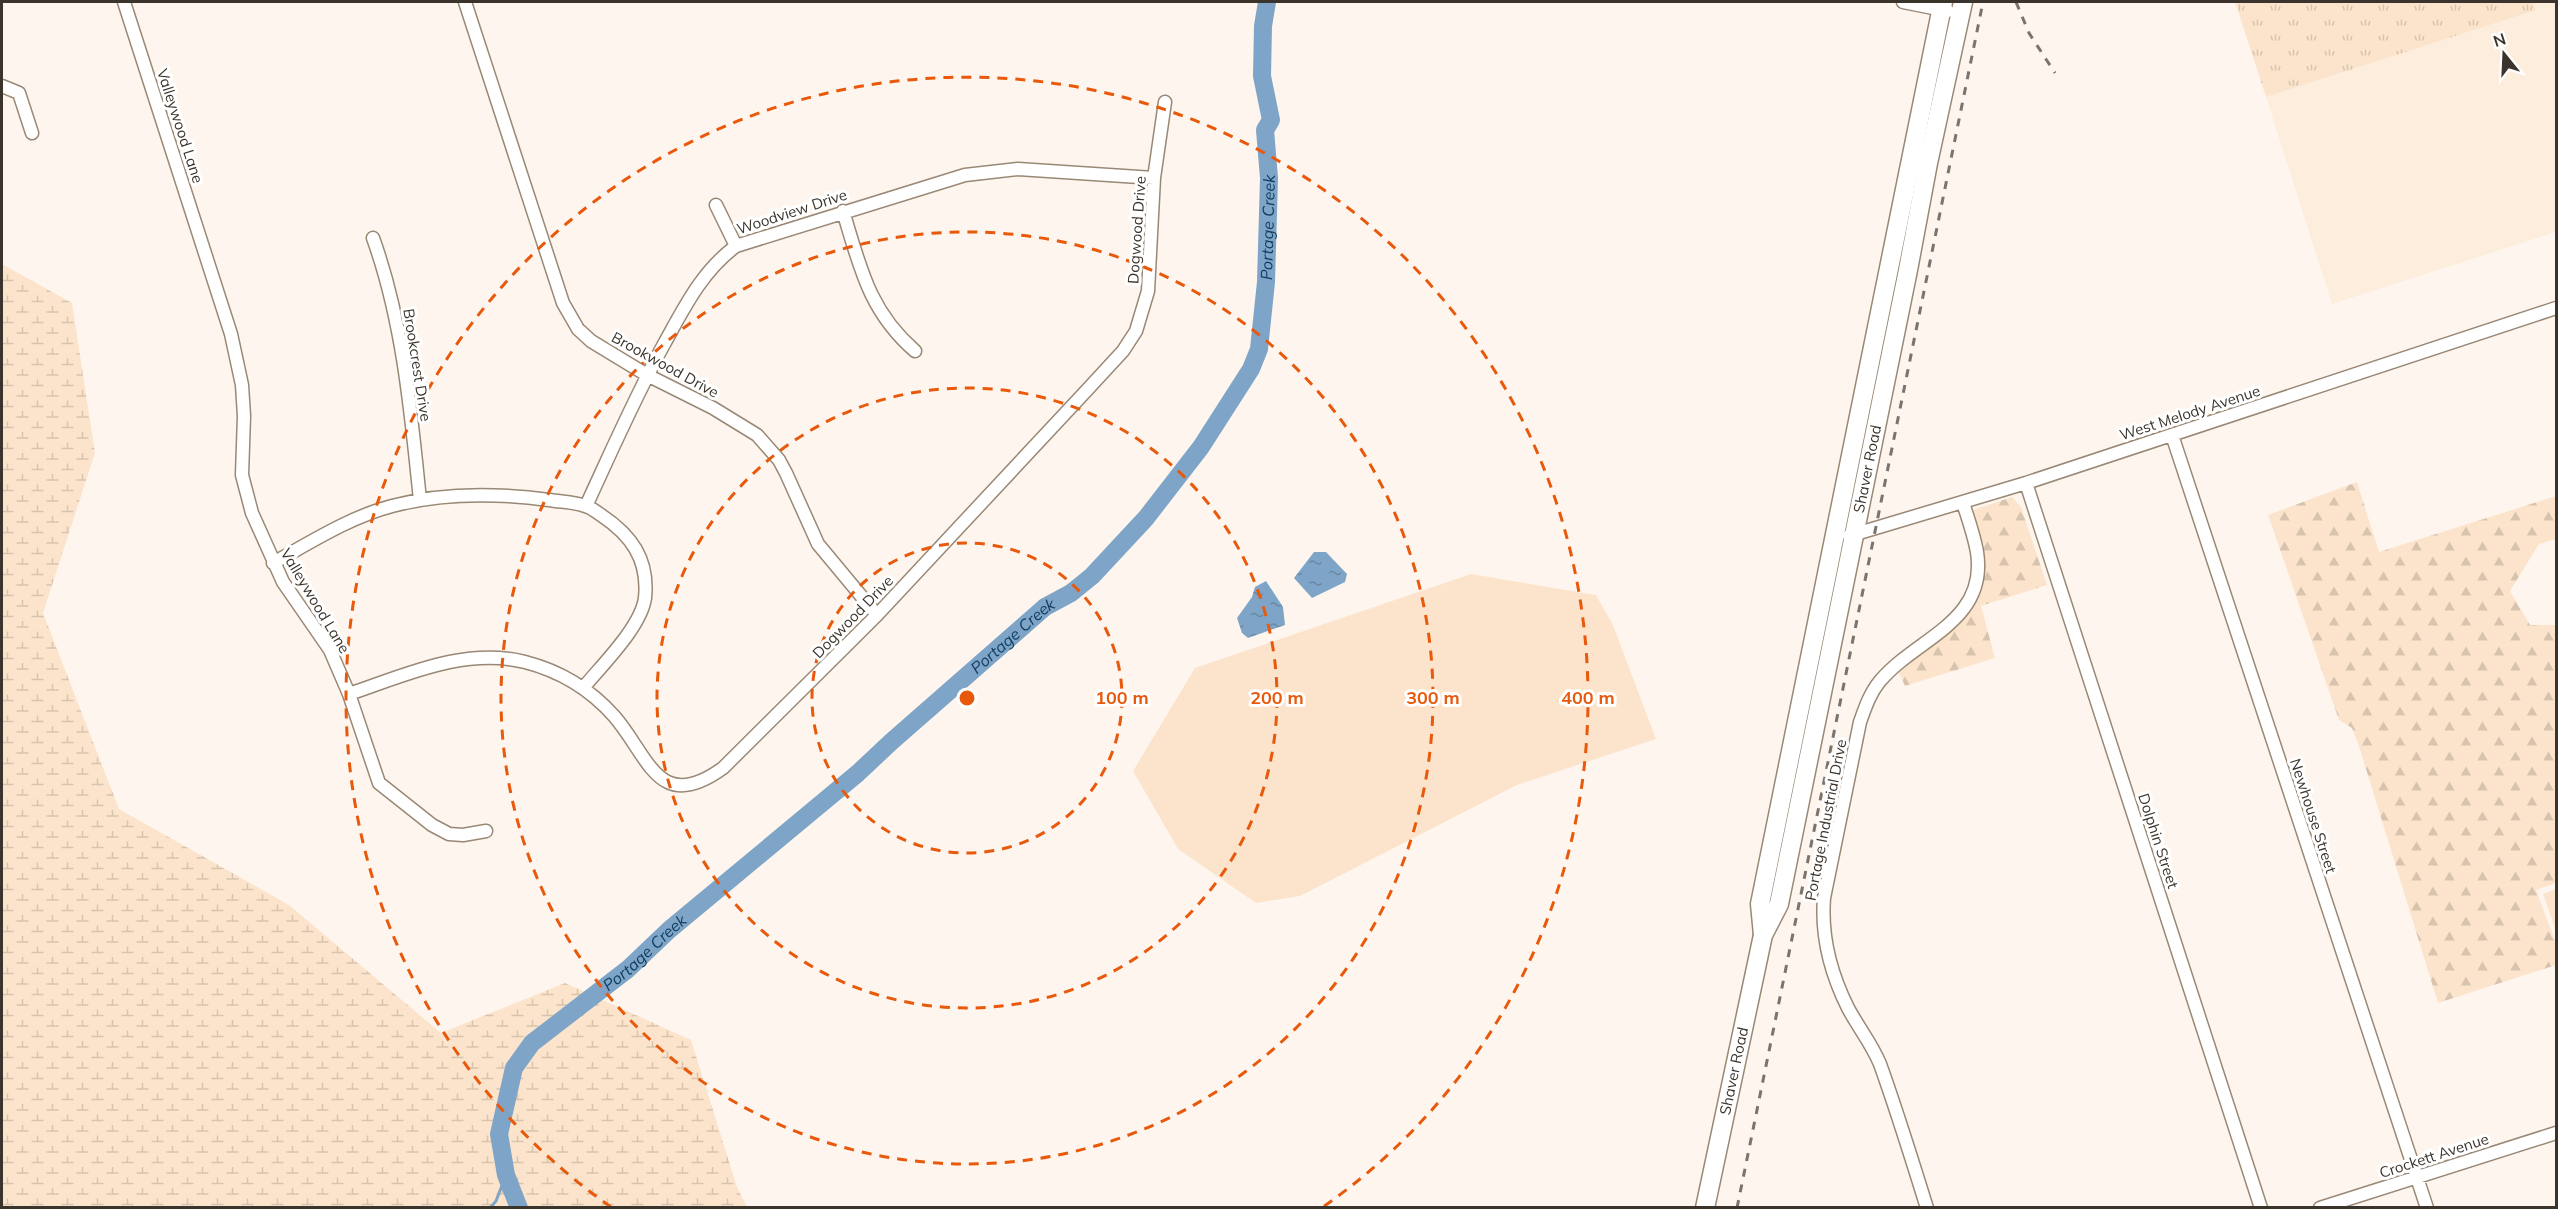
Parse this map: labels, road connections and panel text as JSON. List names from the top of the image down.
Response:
{
  "streets": {
    "main road": ["Shaver Road"],
    "street": [
      "Valleywood Lane",
      "Woodview Drive",
      "Dogwood Drive",
      "Brookcrest Drive",
      "Brookwood Drive",
      "West Melody Avenue",
      "Newhouse Street",
      "Portage Industrial Drive",
      "Dolphin Street",
      "Crockett Avenue"
    ]
  },
  "crossings": [
    ["Valleywood Lane", "Dogwood Drive"],
    ["Woodview Drive", "Dogwood Drive"],
    ["Woodview Drive", "Brookwood Drive"],
    ["Dogwood Drive", "Brookwood Drive"],
    ["West Melody Avenue", "Shaver Road"],
    ["West Melody Avenue", "Newhouse Street"],
    ["West Melody Avenue", "Portage Industrial Drive"],
    ["West Melody Avenue", "Dolphin Street"],
    ["Newhouse Street", "Crockett Avenue"]
  ],
  "water": ["Portage Creek"],
  "north": "top",
  "rings": [
    "100 m",
    "200 m",
    "300 m",
    "400 m"
  ]
}
